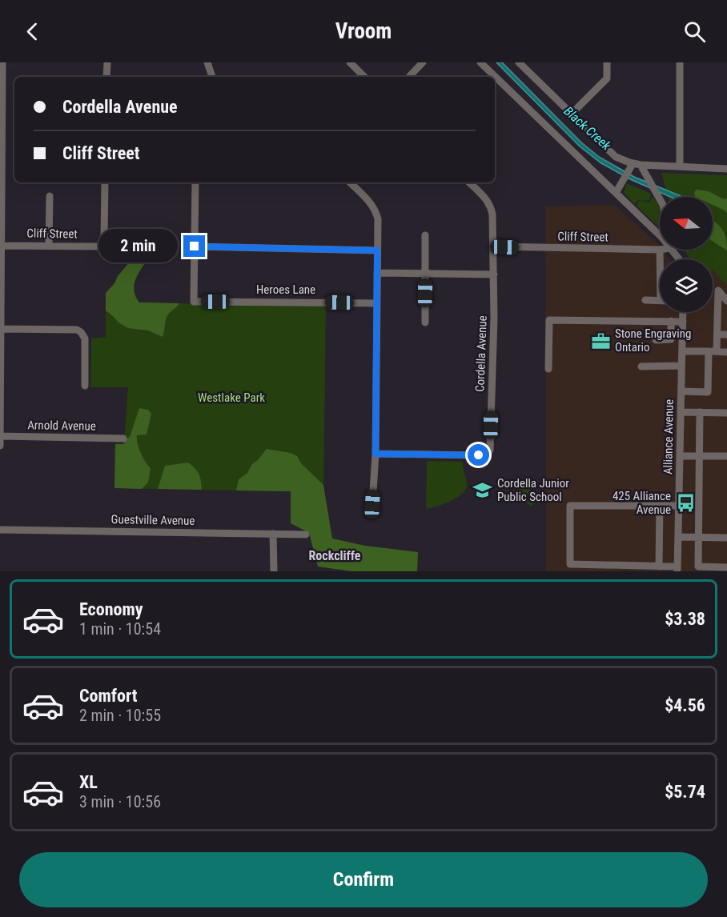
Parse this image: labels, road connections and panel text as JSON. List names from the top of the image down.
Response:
{
  "streets": {
    "street": [
      "Cliff Street",
      "Heroes Lane",
      "Cordella Avenue",
      "Arnold Avenue",
      "Alliance Avenue",
      "Guestville Avenue"
    ]
  },
  "crossings": [
    ["Cliff Street", "Cordella Avenue"]
  ],
  "districts": ["Rockcliffe"],
  "water": ["Black Creek"],
  "parks": ["Westlake Park"],
  "places": {
    "office": ["Stone Engraving Ontario"],
    "school or university": ["Cordella Junior Public School"],
    "bus stop": ["425 Alliance Avenue"]
  },
  "north": "left",
  "page": {
    "header": "Vroom",
    "banner": ["Cordella Avenue", "Cliff Street"],
    "bubble": "2 min",
    "list": [
      {
        "name": "Economy",
        "note": "1 min · 10:54",
        "value": "$3.38"
      },
      {
        "name": "Comfort",
        "note": "2 min · 10:55",
        "value": "$4.56"
      },
      {
        "name": "XL",
        "note": "3 min · 10:56",
        "value": "$5.74"
      }
    ],
    "buttons": "Confirm"
  }
}
